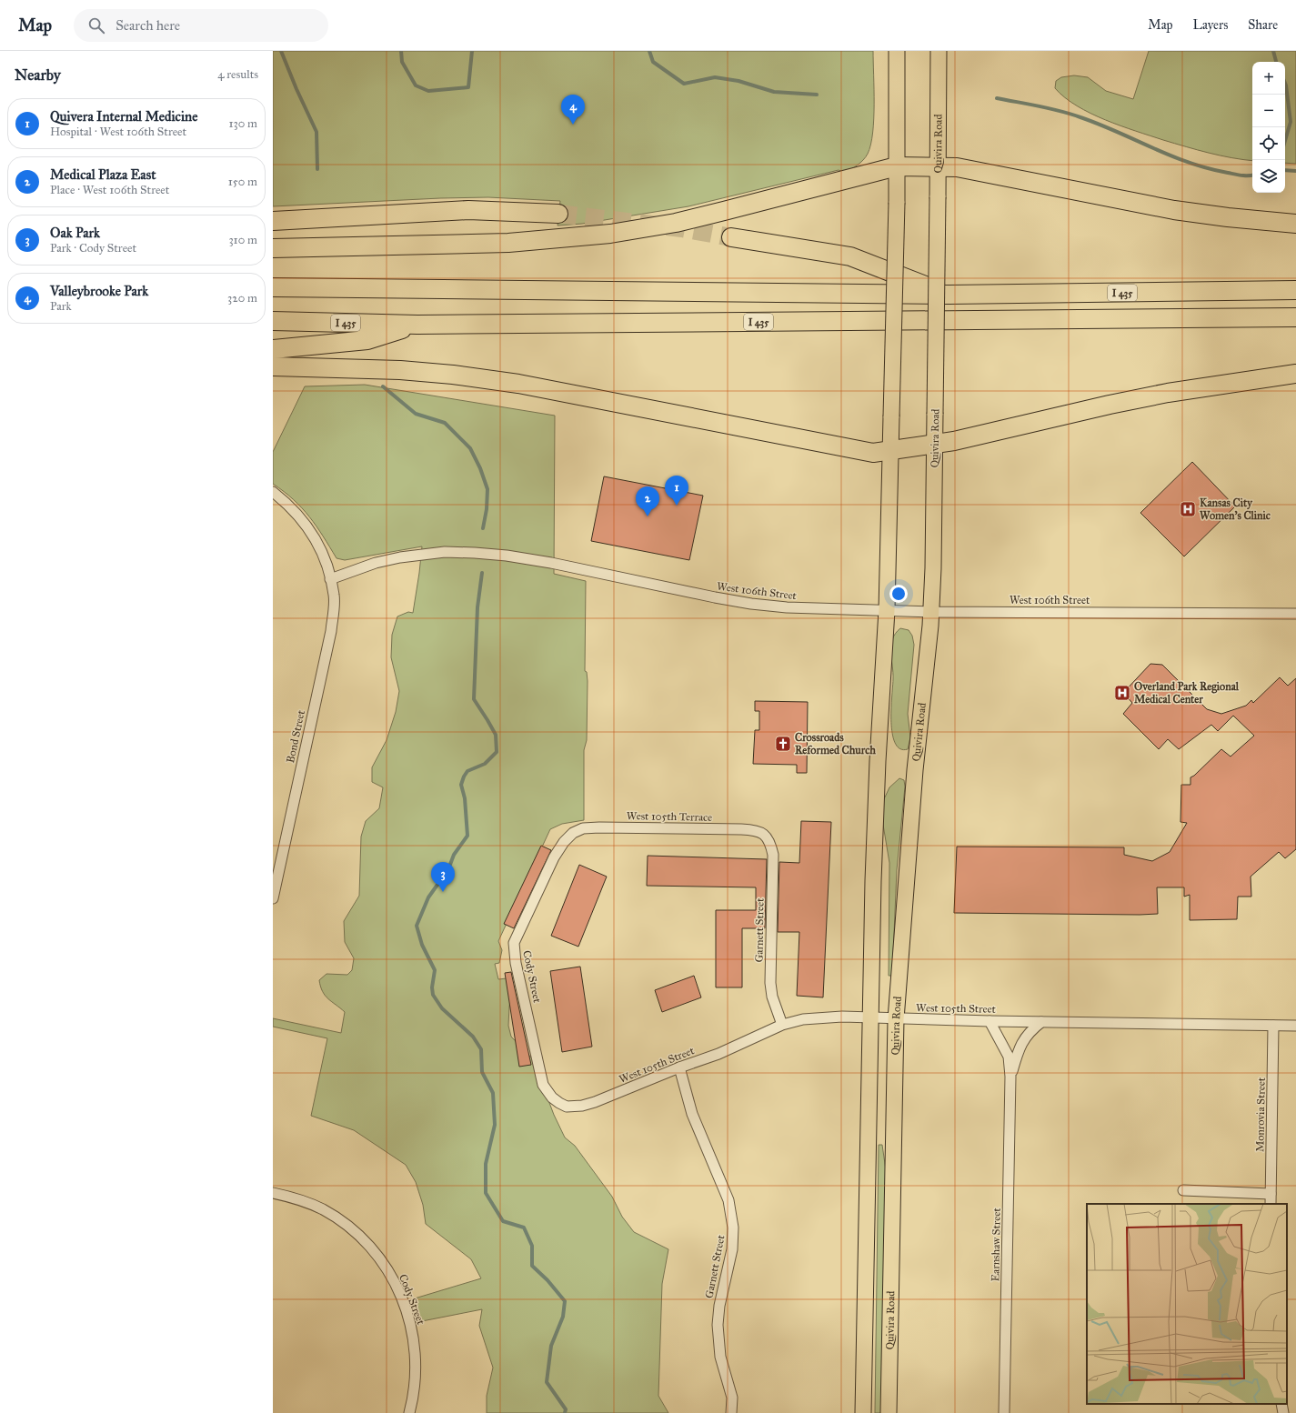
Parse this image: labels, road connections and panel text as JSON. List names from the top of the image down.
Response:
{
  "streets": {
    "highway": ["I 435"],
    "main road": ["Quivira Road"],
    "street": [
      "West 106th Street",
      "Bond Street",
      "West 105th Terrace",
      "Garnett Street",
      "Cody Street",
      "West 105th Street",
      "Monrovia Street",
      "Earnshaw Street"
    ]
  },
  "crossings": [
    ["Quivira Road", "West 106th Street"],
    ["Quivira Road", "West 105th Street"],
    ["West 106th Street", "Bond Street"],
    ["West 105th Terrace", "Garnett Street"],
    ["West 105th Terrace", "Cody Street"],
    ["Garnett Street", "West 105th Street"],
    ["Cody Street", "West 105th Street"],
    ["West 105th Street", "Monrovia Street"],
    ["West 105th Street", "Earnshaw Street"]
  ],
  "places": {
    "hospital": ["Kansas City Women's Clinic", "Overland Park Regional Medical Center"],
    "church": ["Crossroads Reformed Church"]
  },
  "page": {
    "header": "Map",
    "search": "Search here",
    "nav": ["Map", "Layers", "Share"],
    "heading": ["Nearby", "4 results"],
    "map_buttons": ["+", "−"],
    "pins": [
      "4",
      "1",
      "2",
      "3"
    ],
    "list": [
      {
        "mark": "1",
        "name": "Quivera Internal Medicine",
        "note": "Hospital · West 106th Street",
        "value": "130 m"
      },
      {
        "mark": "2",
        "name": "Medical Plaza East",
        "note": "Place · West 106th Street",
        "value": "150 m"
      },
      {
        "mark": "3",
        "name": "Oak Park",
        "note": "Park · Cody Street",
        "value": "310 m"
      },
      {
        "mark": "4",
        "name": "Valleybrooke Park",
        "note": "Park",
        "value": "320 m"
      }
    ]
  }
}
